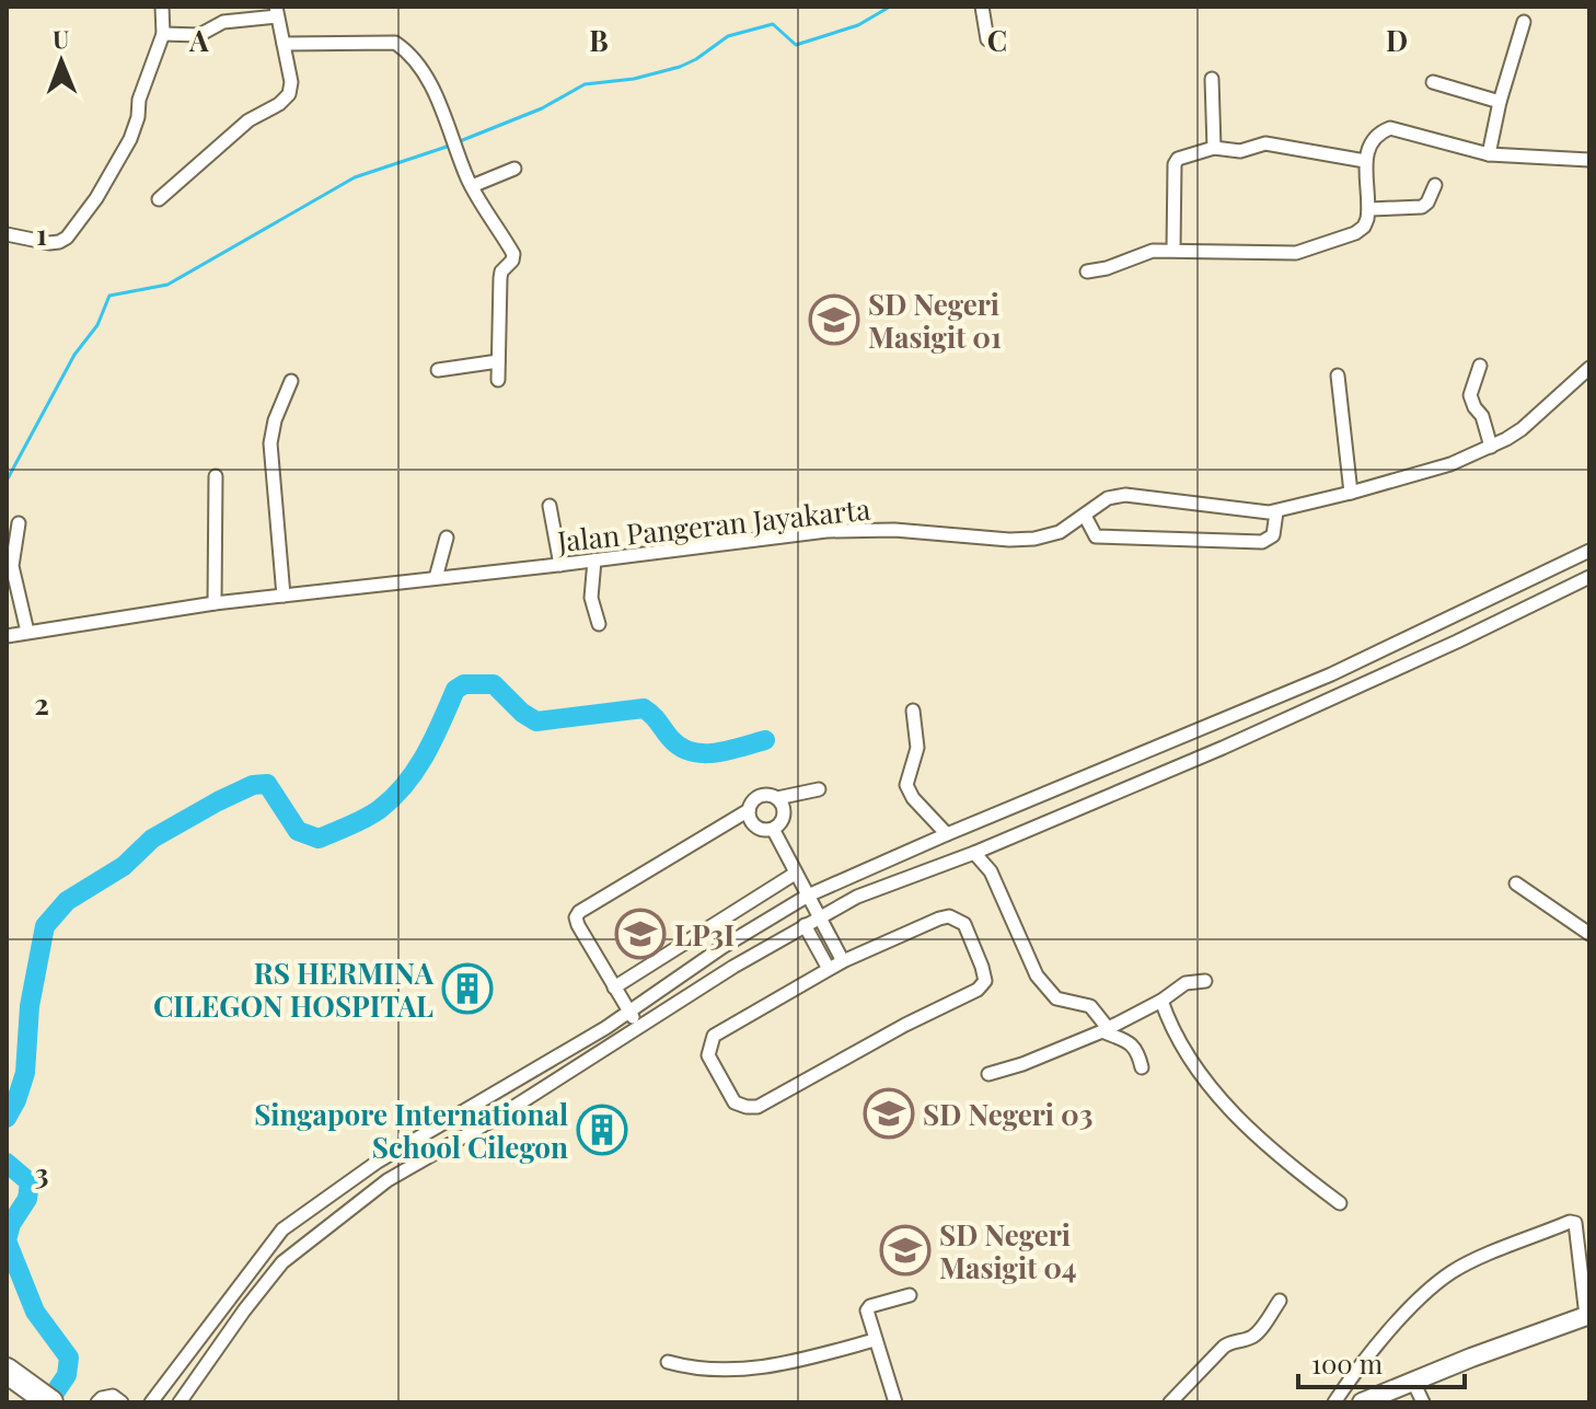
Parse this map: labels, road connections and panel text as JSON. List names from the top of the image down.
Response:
{
  "streets": {
    "street": ["Jalan Pangeran Jayakarta"]
  },
  "places": {
    "school or university": [
      "SD Negeri Masigit 01",
      "LP3I",
      "SD Negeri 03",
      "SD Negeri Masigit 04"
    ],
    "building": ["RS HERMINA CILEGON HOSPITAL", "Singapore International School Cilegon"]
  },
  "scale_bar": "100 m",
  "north": "top",
  "grid": {
    "columns": [
      "A",
      "B",
      "C",
      "D"
    ],
    "rows": ["1", "2", "3"]
  }
}
